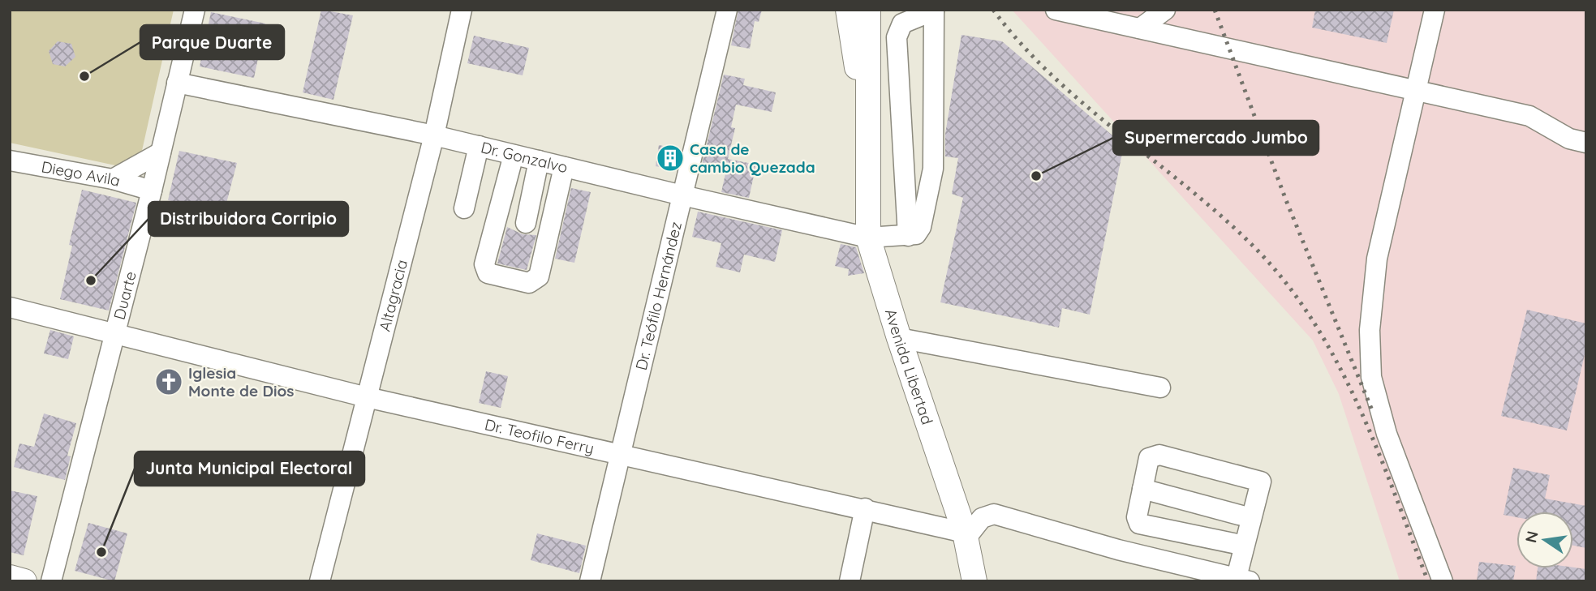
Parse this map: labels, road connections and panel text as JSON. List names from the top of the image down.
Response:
{
  "streets": {
    "main road": ["Avenida Libertad"],
    "street": [
      "Dr. Gonzalvo",
      "Diego Avila",
      "Dr. Teófilo Hernández",
      "Duarte",
      "Altagracia",
      "Dr. Teofilo Ferry"
    ]
  },
  "crossings": [
    ["Dr. Gonzalvo", "Dr. Teófilo Hernández"],
    ["Dr. Gonzalvo", "Duarte"],
    ["Dr. Gonzalvo", "Altagracia"],
    ["Dr. Gonzalvo", "Avenida Libertad"],
    ["Diego Avila", "Duarte"],
    ["Dr. Teófilo Hernández", "Dr. Teofilo Ferry"],
    ["Duarte", "Dr. Teofilo Ferry"],
    ["Altagracia", "Dr. Teofilo Ferry"],
    ["Avenida Libertad", "Dr. Teofilo Ferry"]
  ],
  "places": {
    "other": [
      "Parque Duarte",
      "Supermercado Jumbo",
      "Distribuidora Corripio",
      "Junta Municipal Electoral"
    ],
    "building": ["Casa de cambio Quezada"],
    "church": ["Iglesia Monte de Dios"]
  },
  "north": "left"
}
